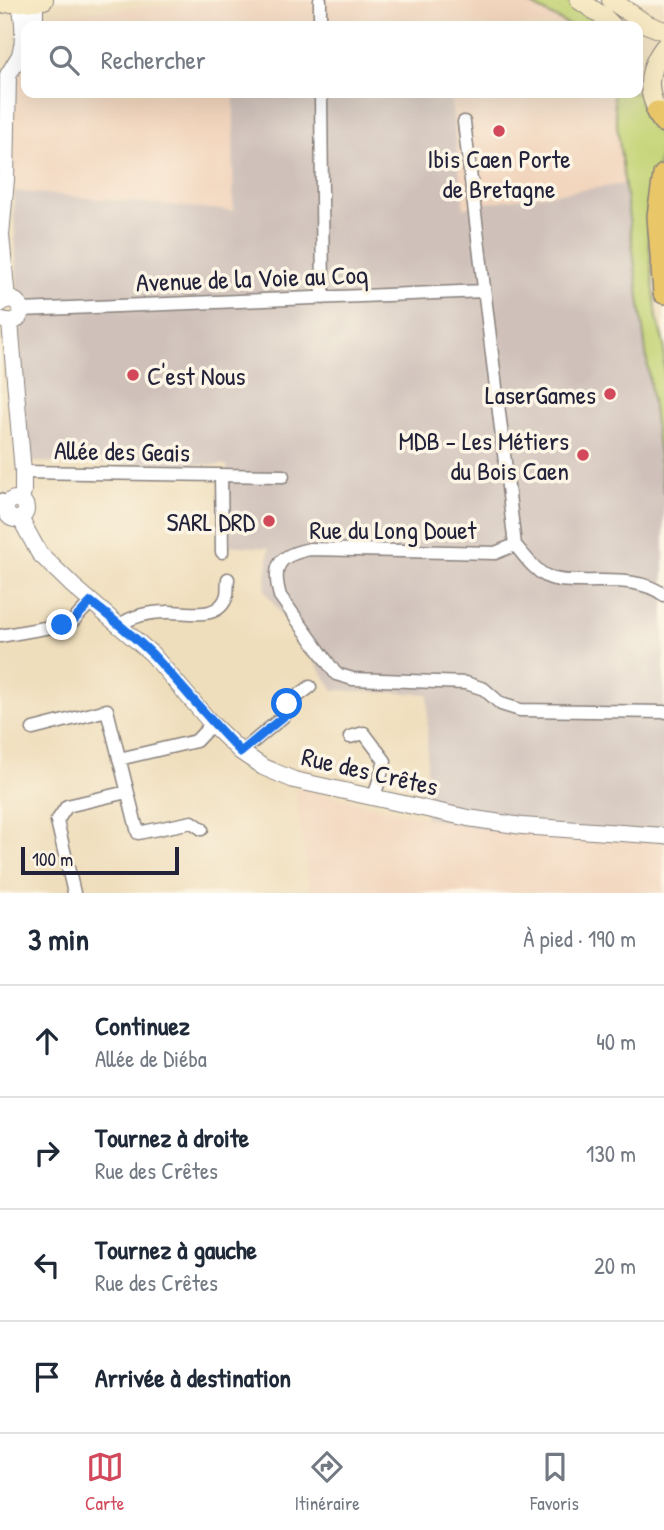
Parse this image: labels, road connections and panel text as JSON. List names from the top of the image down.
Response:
{
  "streets": {
    "street": [
      "Avenue de la Voie au Coq",
      "Allée des Geais",
      "Rue du Long Douet",
      "Rue des Crêtes"
    ]
  },
  "places": [
    "Ibis Caen Porte de Bretagne",
    "C'est Nous",
    "LaserGames",
    "MDB - Les Métiers du Bois Caen",
    "SARL DRD"
  ],
  "scale_bar": "100 m",
  "page": {
    "search": "Rechercher",
    "scale": "100 m",
    "heading": ["3 min", "À pied · 190 m"],
    "list": [
      ["Continuez", "Allée de Diéba", "40 m"],
      ["Tournez à droite", "Rue des Crêtes", "130 m"],
      ["Tournez à gauche", "Rue des Crêtes", "20 m"],
      "Arrivée à destination"
    ],
    "nav": ["Carte", "Itinéraire", "Favoris"]
  }
}
